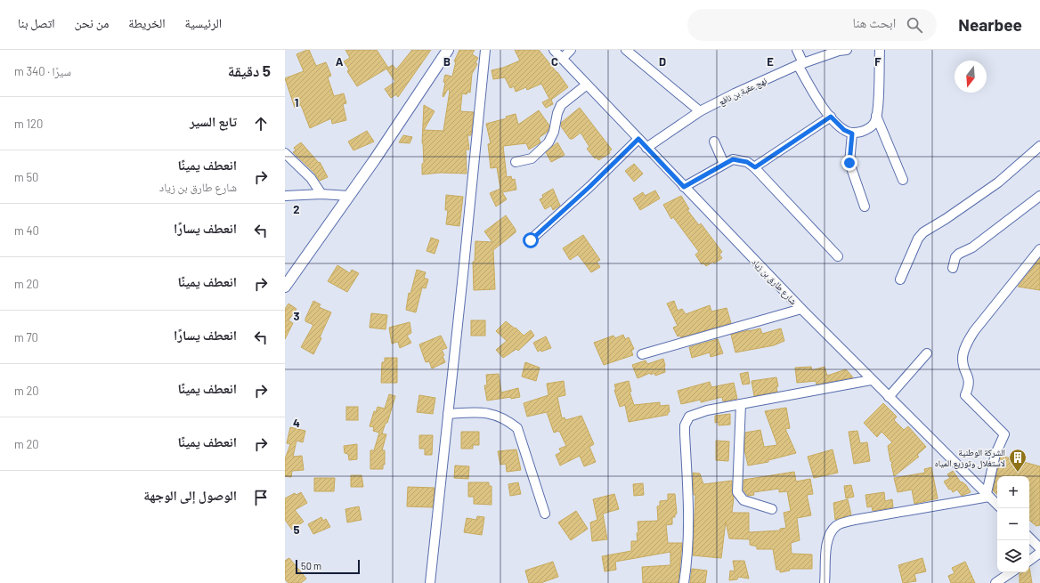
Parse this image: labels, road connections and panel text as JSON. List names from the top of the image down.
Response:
{
  "streets": {
    "street": ["نهج عقبة بن نافع", "شارع طارق بن زياد"]
  },
  "crossings": [
    ["نهج عقبة بن نافع", "شارع طارق بن زياد"]
  ],
  "places": {
    "building": ["الشركة الوطنية لاستغلال وتوزيع المياه"]
  },
  "scale_bar": "50 m",
  "north": "bottom",
  "page": {
    "header": "Nearbee",
    "search": "ابحث هنا",
    "nav": [
      "الرئيسية",
      "الخريطة",
      "من نحن",
      "اتصل بنا"
    ],
    "heading": ["5 دقيقة", "سيرًا · 340 m"],
    "list": [
      ["تابع السير", "120 m"],
      ["انعطف يمينًا", "شارع طارق بن زياد", "50 m"],
      ["انعطف يسارًا", "40 m"],
      ["انعطف يمينًا", "20 m"],
      ["انعطف يسارًا", "70 m"],
      ["انعطف يمينًا", "20 m"],
      ["انعطف يمينًا", "20 m"],
      "الوصول إلى الوجهة"
    ],
    "map_buttons": ["+", "−"],
    "scale": "50 m"
  },
  "grid": {
    "columns": [
      "A",
      "B",
      "C",
      "D",
      "E",
      "F"
    ],
    "rows": [
      "1",
      "2",
      "3",
      "4",
      "5"
    ]
  }
}
